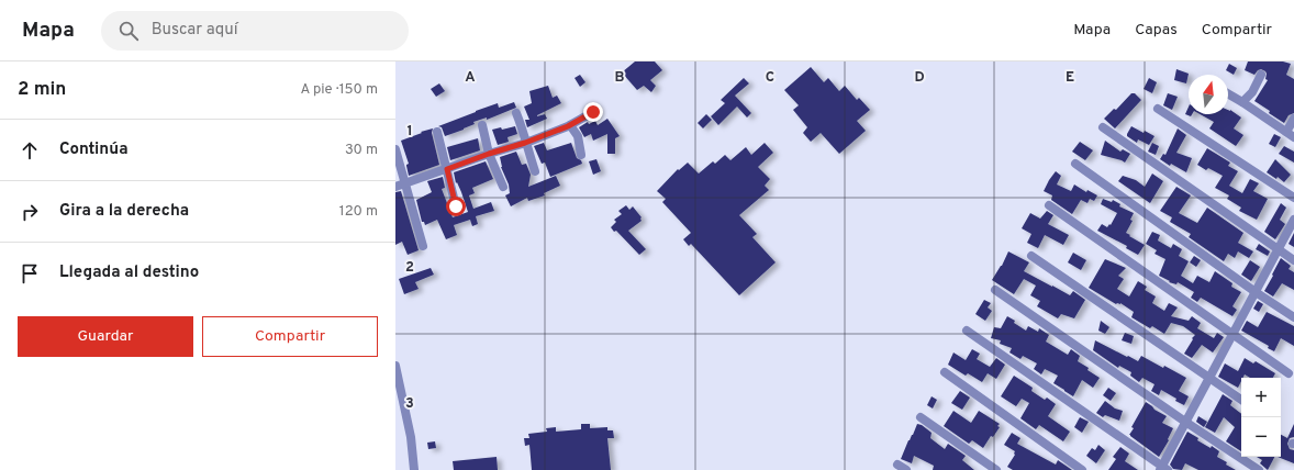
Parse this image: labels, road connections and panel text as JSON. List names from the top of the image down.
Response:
{
  "north": "top",
  "page": {
    "header": "Mapa",
    "search": "Buscar aquí",
    "nav": ["Mapa", "Capas", "Compartir"],
    "heading": ["2 min", "A pie · 150 m"],
    "list": [
      ["Continúa", "30 m"],
      ["Gira a la derecha", "120 m"],
      "Llegada al destino"
    ],
    "buttons": ["Guardar", "Compartir"],
    "map_buttons": ["+", "−"]
  },
  "grid": {
    "columns": [
      "A",
      "B",
      "C",
      "D",
      "E"
    ],
    "rows": ["1", "2", "3"]
  }
}
